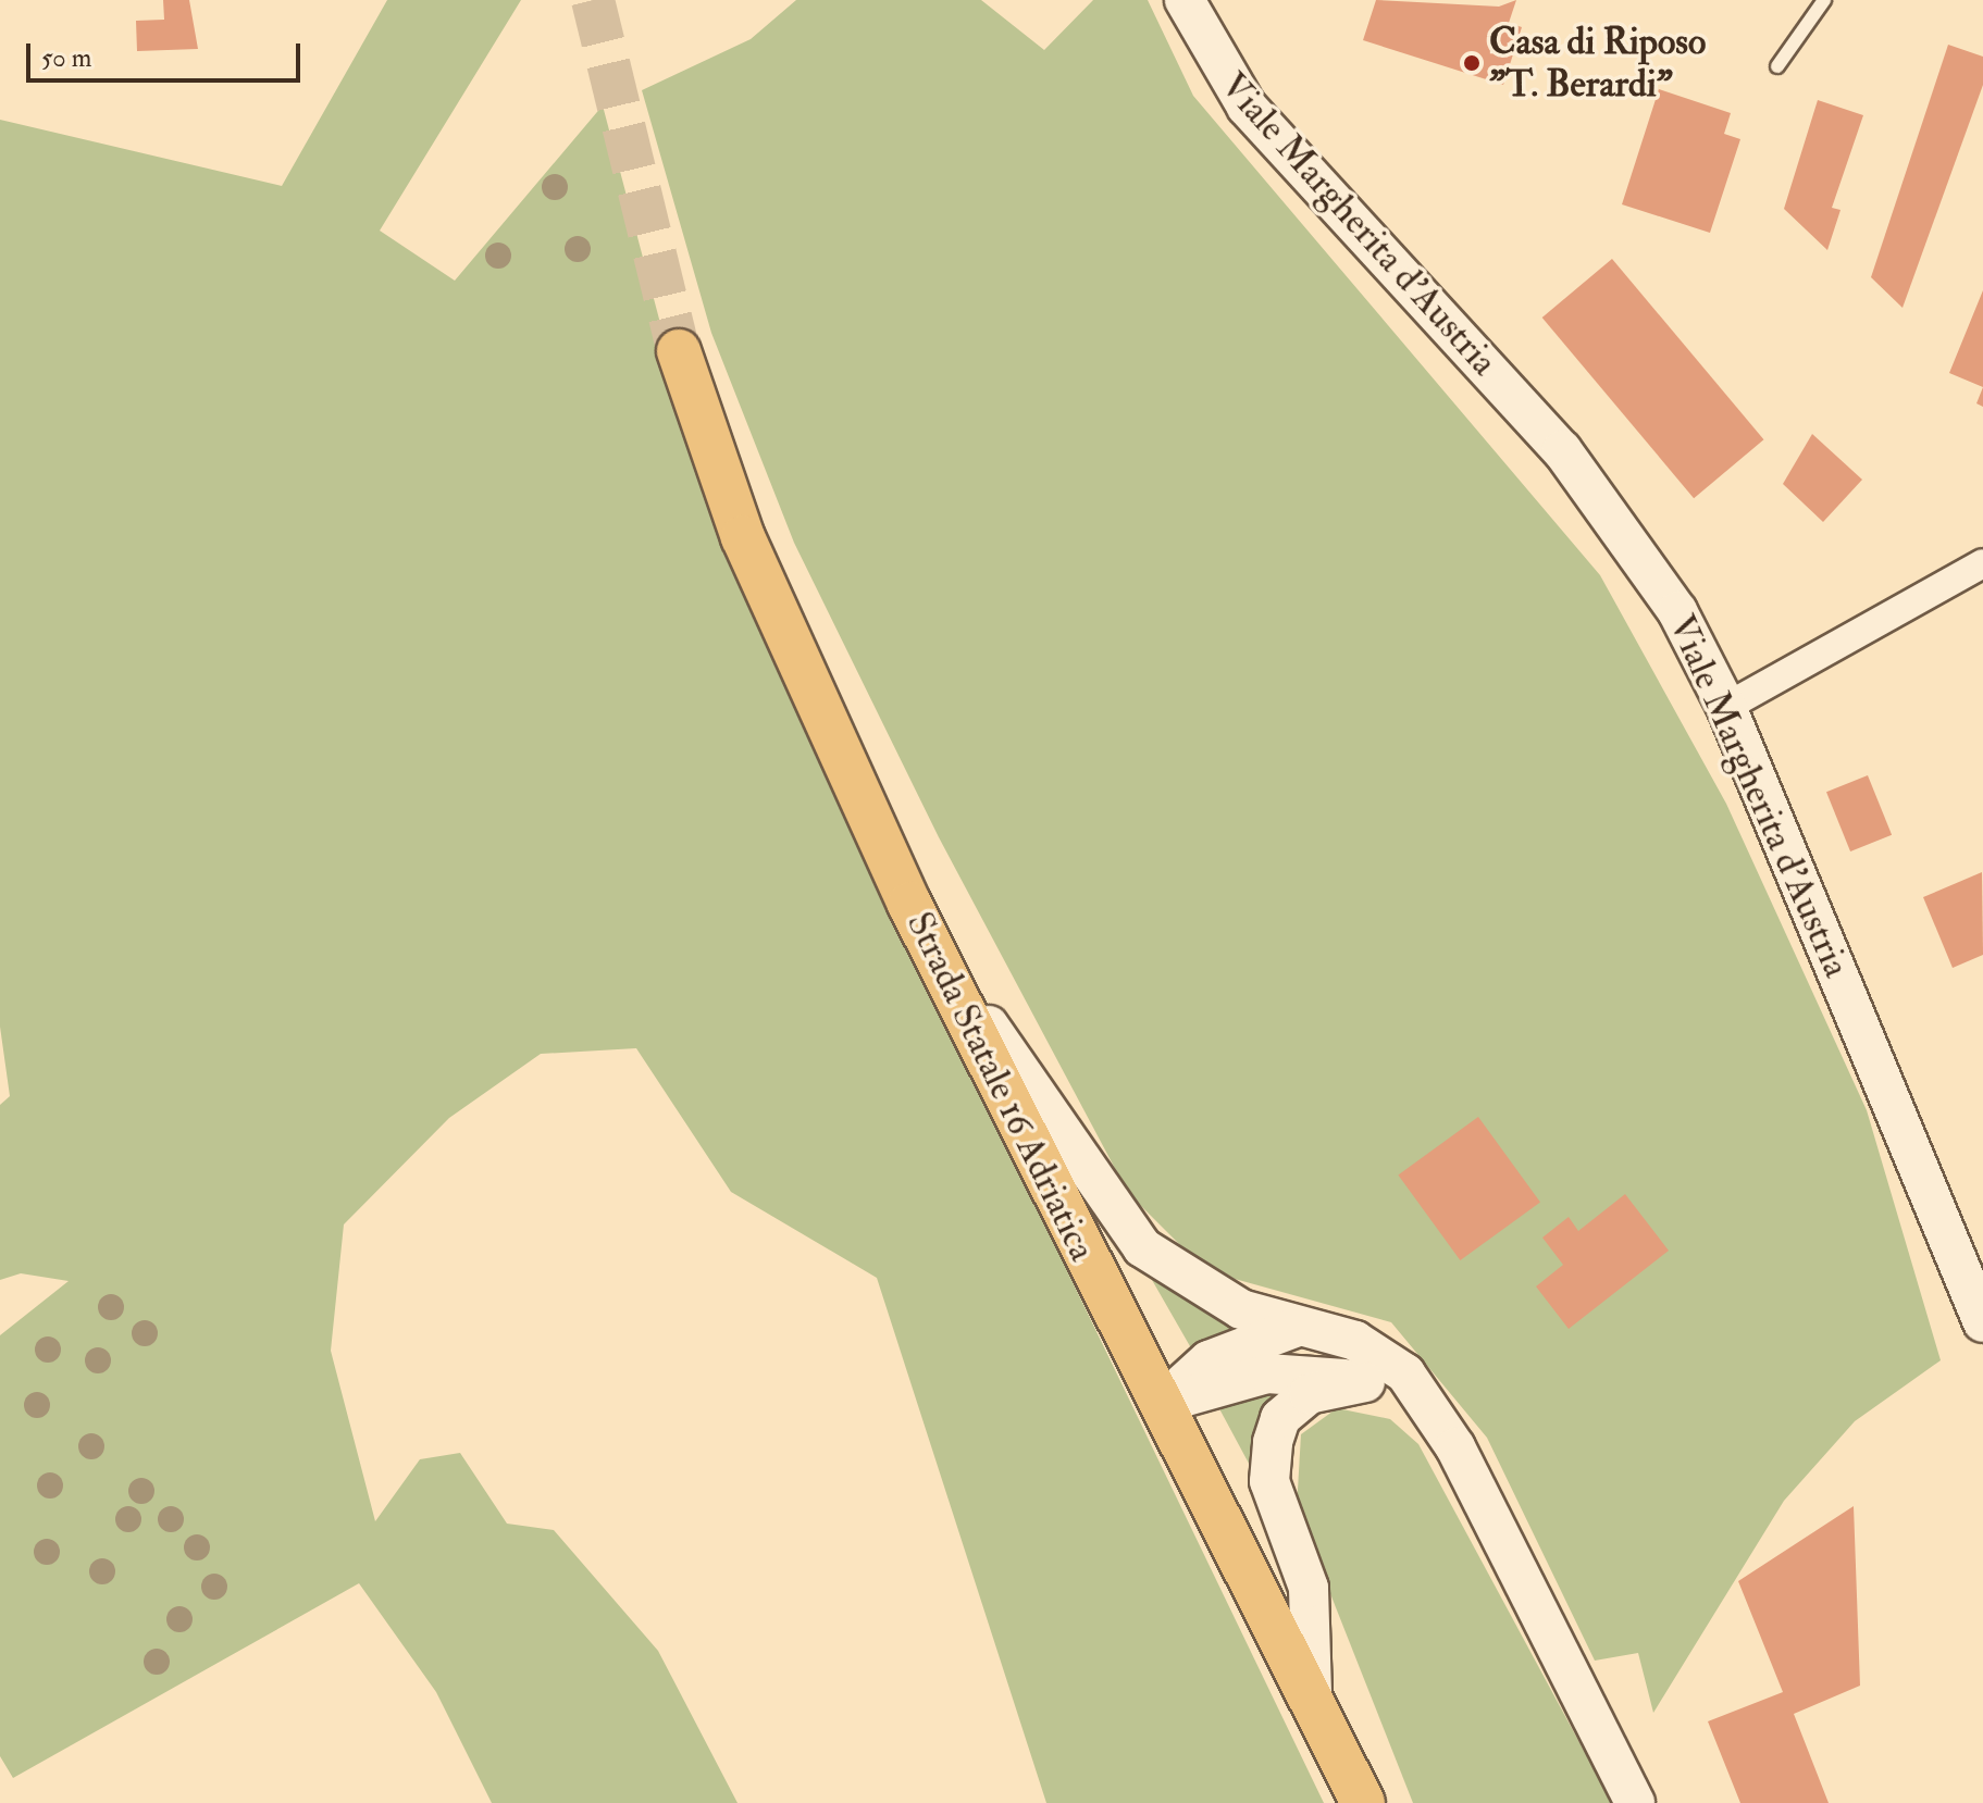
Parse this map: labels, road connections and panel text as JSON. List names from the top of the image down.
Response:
{
  "streets": {
    "main road": ["Viale Margherita d'Austria", "Strada Statale 16 Adriatica"]
  },
  "places": ["Casa di Riposo \"T. Berardi\""],
  "scale_bar": "50 m"
}
